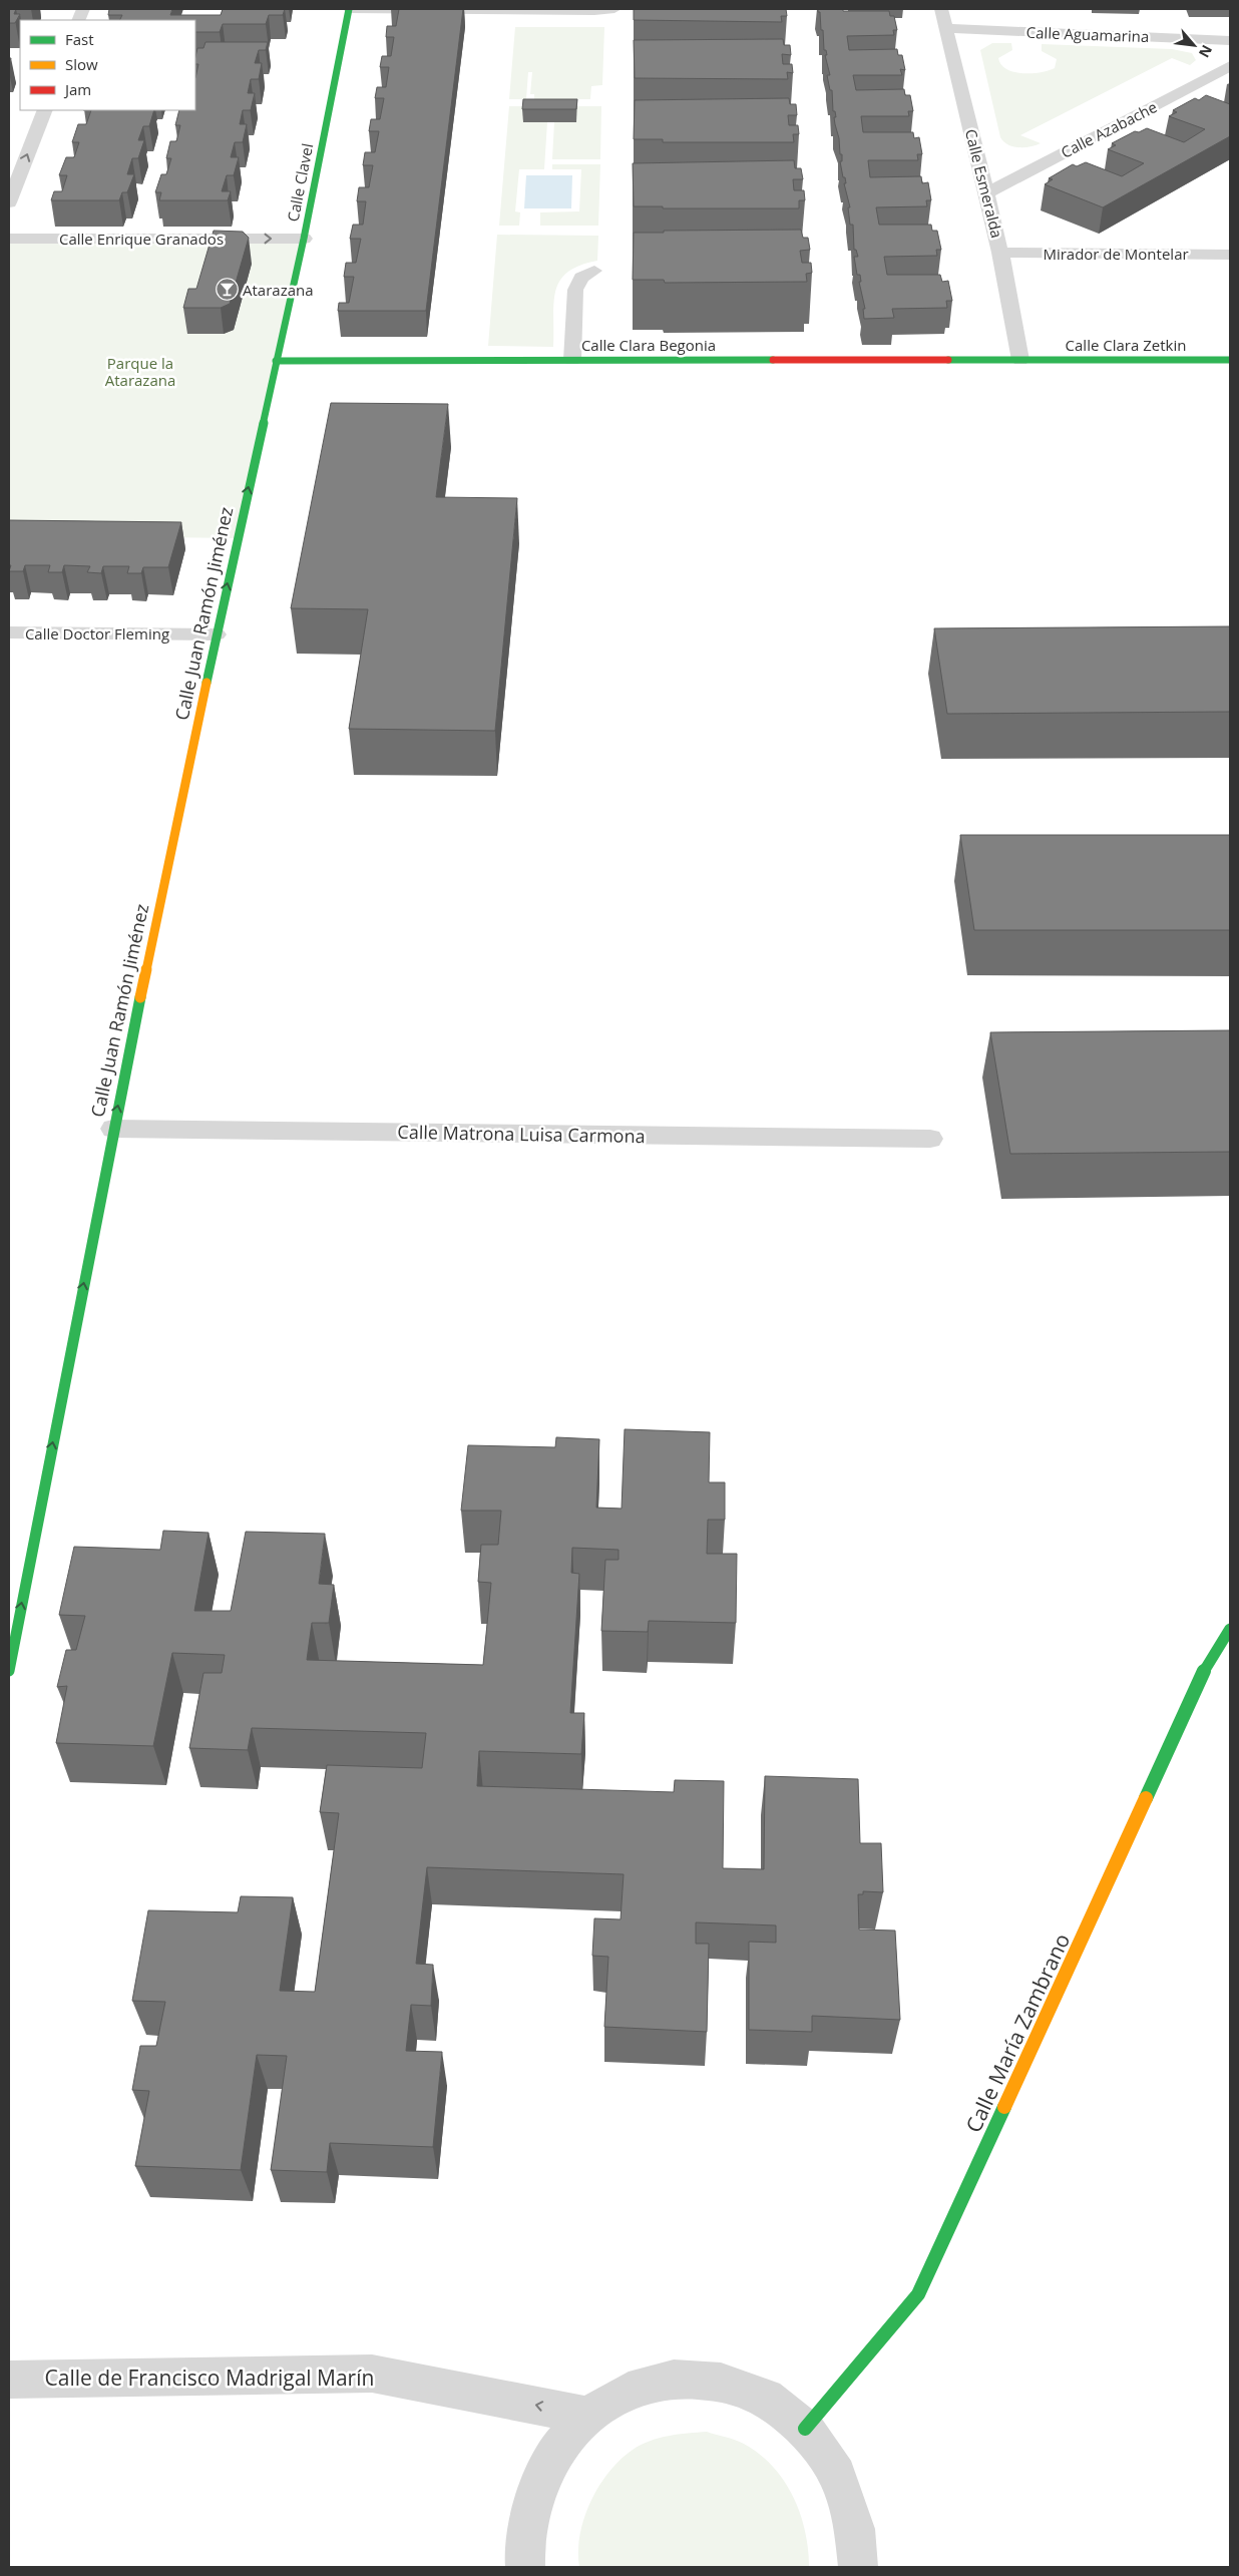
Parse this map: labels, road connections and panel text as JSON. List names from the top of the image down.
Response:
{
  "streets": {
    "street": [
      "Calle Aguamarina",
      "Calle Azabache",
      "Calle Clavel",
      "Calle Esmeralda",
      "Calle Enrique Granados",
      "Mirador de Montelar",
      "Calle Clara Begonia",
      "Calle Clara Zetkin",
      "Calle Juan Ramón Jiménez",
      "Calle Doctor Fleming",
      "Calle Matrona Luisa Carmona",
      "Calle María Zambrano",
      "Calle de Francisco Madrigal Marín"
    ]
  },
  "crossings": [
    ["Calle Aguamarina", "Calle Esmeralda"],
    ["Calle Azabache", "Calle Esmeralda"],
    ["Calle Clavel", "Calle Enrique Granados"],
    ["Calle Clavel", "Calle Clara Begonia"],
    ["Calle Clavel", "Calle Juan Ramón Jiménez"],
    ["Calle Esmeralda", "Mirador de Montelar"],
    ["Calle Esmeralda", "Calle Clara Begonia"],
    ["Calle Esmeralda", "Calle Clara Zetkin"],
    ["Calle Clara Begonia", "Calle Clara Zetkin"],
    ["Calle Clara Begonia", "Calle Juan Ramón Jiménez"],
    ["Calle Juan Ramón Jiménez", "Calle Doctor Fleming"],
    ["Calle Juan Ramón Jiménez", "Calle Matrona Luisa Carmona"]
  ],
  "one_way": ["Calle Enrique Granados", "Calle Juan Ramón Jiménez", "Calle de Francisco Madrigal Marín"],
  "parks": ["Parque la Atarazana"],
  "places": {
    "bar": ["Atarazana"]
  },
  "legend": ["Fast", "Slow", "Jam"],
  "north": "bottom right"
}
